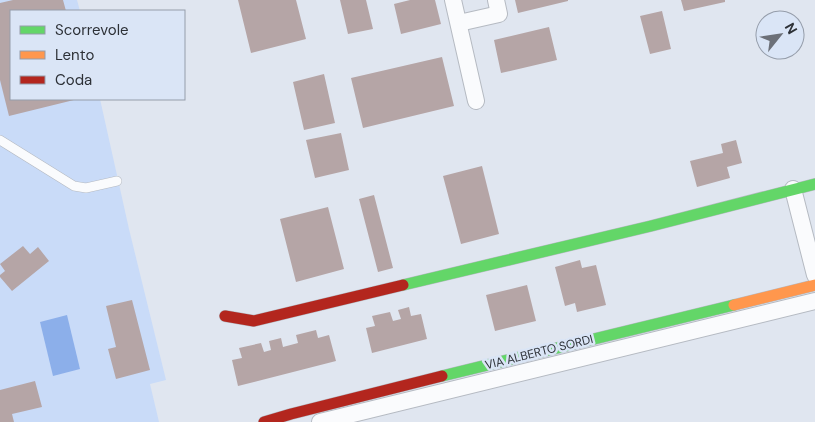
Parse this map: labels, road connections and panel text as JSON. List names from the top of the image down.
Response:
{
  "streets": {
    "street": ["VIA ALBERTO SORDI"]
  },
  "legend": ["Scorrevole", "Lento", "Coda"],
  "north": "top right"
}
